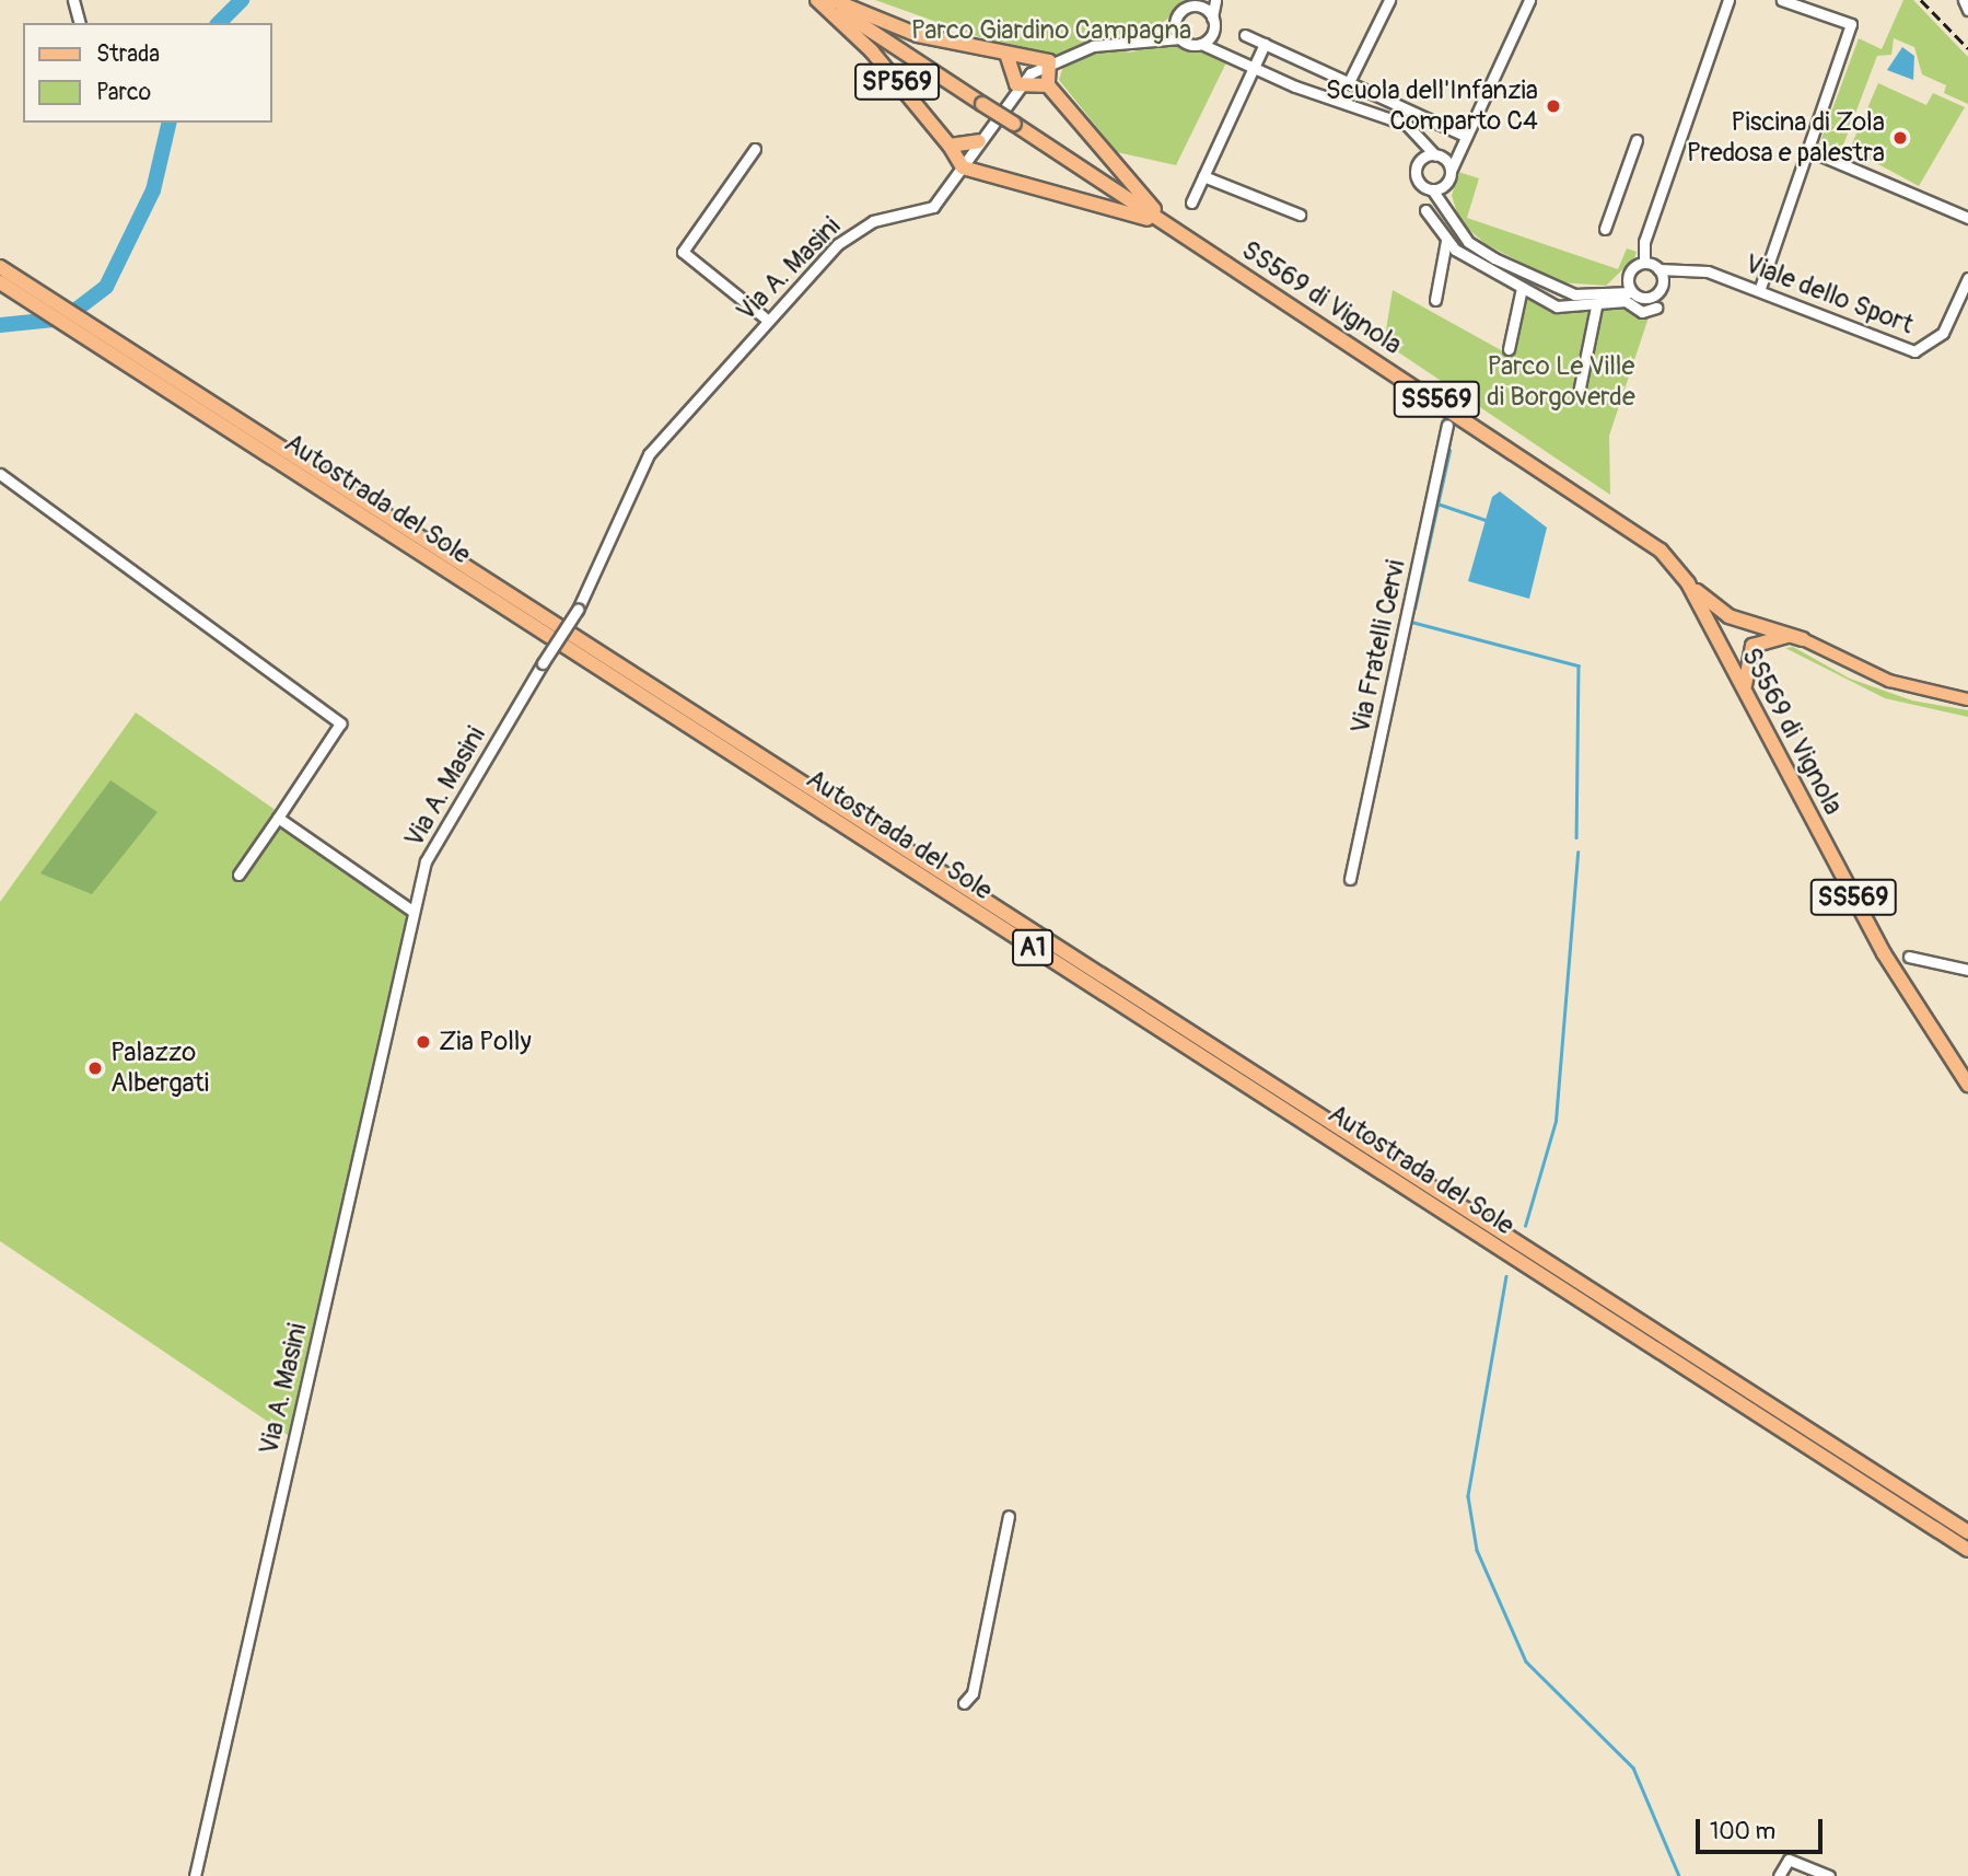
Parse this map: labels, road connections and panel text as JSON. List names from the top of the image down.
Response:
{
  "streets": {
    "highway": [
      "SP569",
      "SS569 di Vignola",
      "SS569",
      "Autostrada del Sole",
      "A1"
    ],
    "street": ["Via A. Masini", "Viale dello Sport", "Via Fratelli Cervi"]
  },
  "crossings": [
    ["SP569", "Via A. Masini"],
    ["SS569 di Vignola", "SS569"]
  ],
  "parks": ["Parco Giardino Campagna", "Parco Le Ville di Borgoverde"],
  "places": [
    "Scuola dell'Infanzia Comparto C4",
    "Piscina di Zola Predosa e palestra",
    "Zia Polly",
    "Palazzo Albergati"
  ],
  "legend": ["Strada", "Parco"],
  "scale_bar": "100 m"
}
